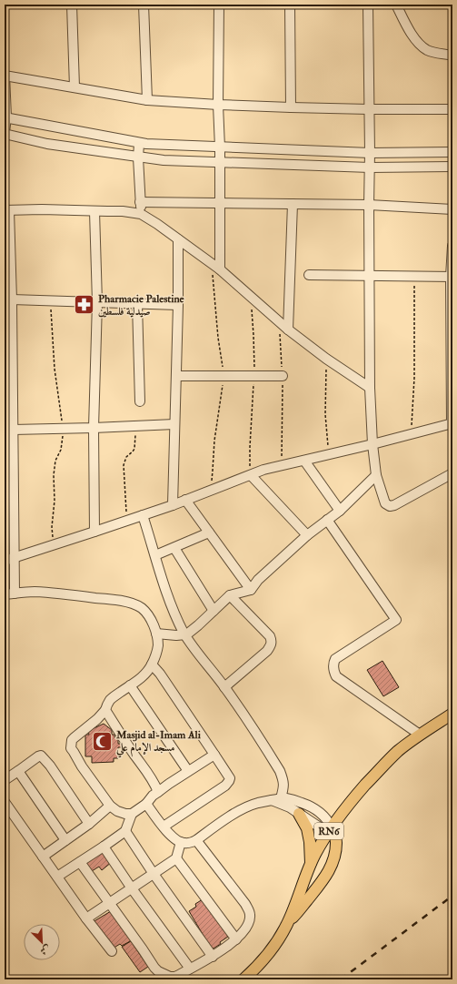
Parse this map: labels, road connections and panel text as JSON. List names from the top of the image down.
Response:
{
  "streets": {
    "main road": ["RN6"]
  },
  "places": {
    "pharmacy": ["Pharmacie Palestine صيدلية فلسطين"],
    "mosque": ["Masjid al-Imam Ali مسجد الإمام علي"]
  },
  "north": "bottom right"
}
